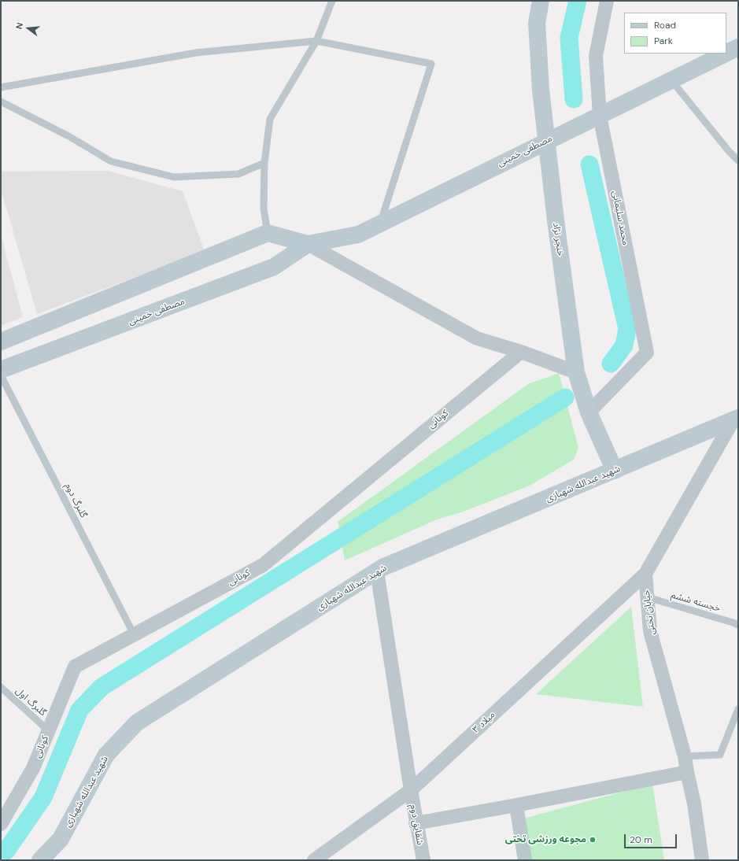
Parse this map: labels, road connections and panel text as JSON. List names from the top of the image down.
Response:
{
  "streets": {
    "street": [
      "مصطفی خمینی",
      "محمد سلیمانی",
      "خنجر نژاد",
      "کونانی",
      "شهید عبدالله شهبازی",
      "خیابان تختی",
      "میلاد ۳",
      "شقایق دوم"
    ],
    "lane": ["گلبرگ دوم", "خجسته ششم", "گلبرگ اول"]
  },
  "crossings": [
    ["مصطفی خمینی", "محمد سلیمانی"],
    ["مصطفی خمینی", "خنجر نژاد"],
    ["محمد سلیمانی", "خنجر نژاد"],
    ["خنجر نژاد", "شهید عبدالله شهبازی"],
    ["کونانی", "گلبرگ دوم"],
    ["کونانی", "گلبرگ اول"],
    ["شهید عبدالله شهبازی", "شقایق دوم"],
    ["خجسته ششم", "خیابان تختی"],
    ["خیابان تختی", "میلاد ۳"],
    ["میلاد ۳", "شقایق دوم"]
  ],
  "places": ["مجوعه ورزشی تختی"],
  "legend": ["Road", "Park"],
  "scale_bar": "20 m",
  "north": "left"
}
